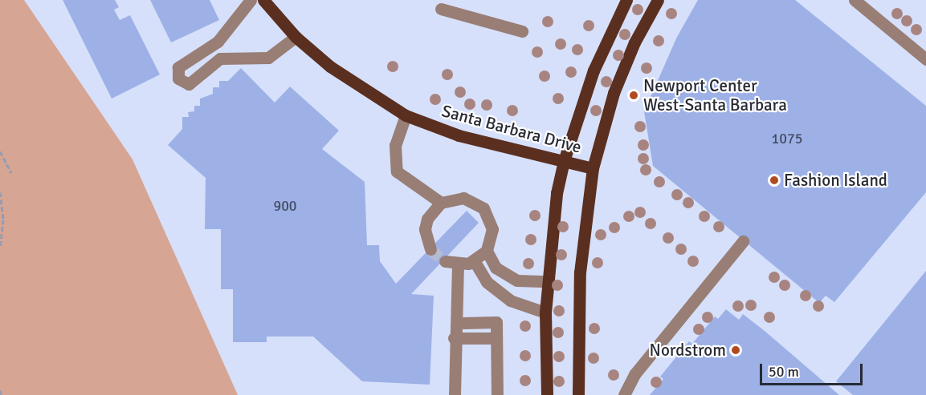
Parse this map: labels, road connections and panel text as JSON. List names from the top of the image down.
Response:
{
  "streets": {
    "main road": ["Santa Barbara Drive"]
  },
  "places": ["Newport Center West-Santa Barbara", "Fashion Island", "Nordstrom"],
  "house_numbers": ["1075", "900"],
  "scale_bar": "50 m"
}
